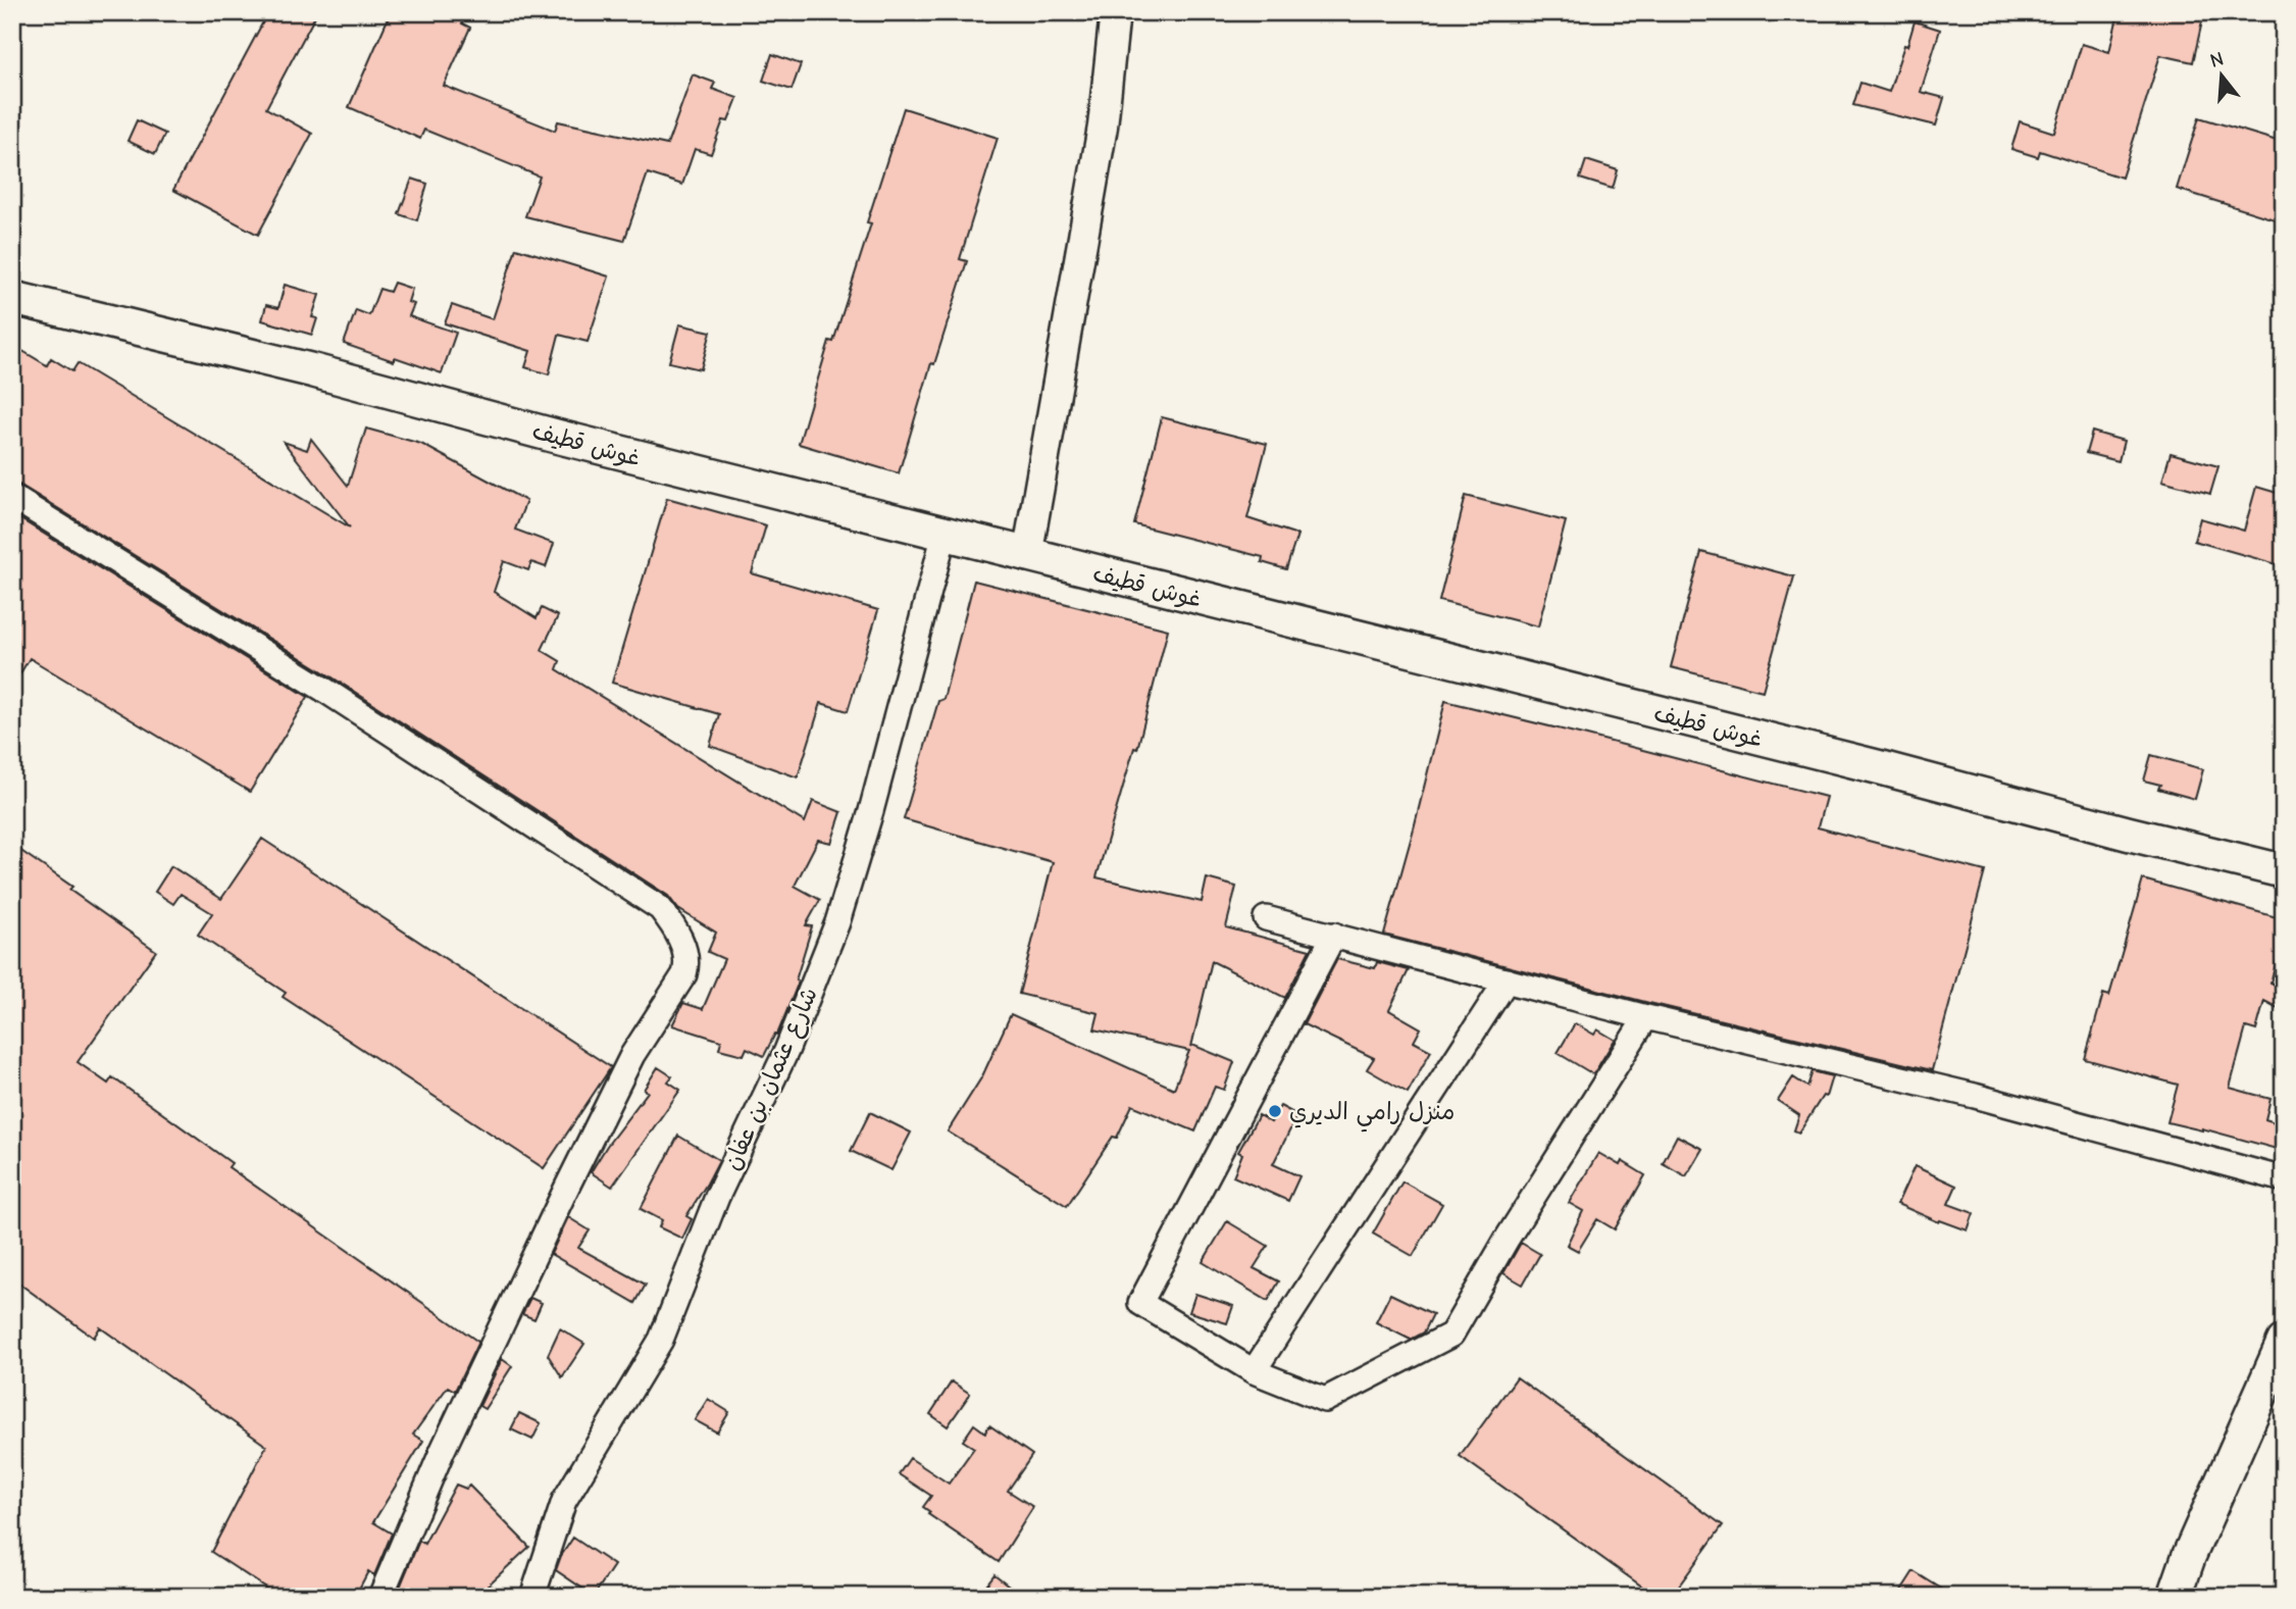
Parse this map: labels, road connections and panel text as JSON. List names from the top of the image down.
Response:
{
  "streets": {
    "main road": ["غوش قطيف"],
    "street": ["شارع عثمان بن عفان"]
  },
  "crossings": [
    ["غوش قطيف", "شارع عثمان بن عفان"]
  ],
  "places": ["منزل رامي الديري"],
  "north": "top"
}
